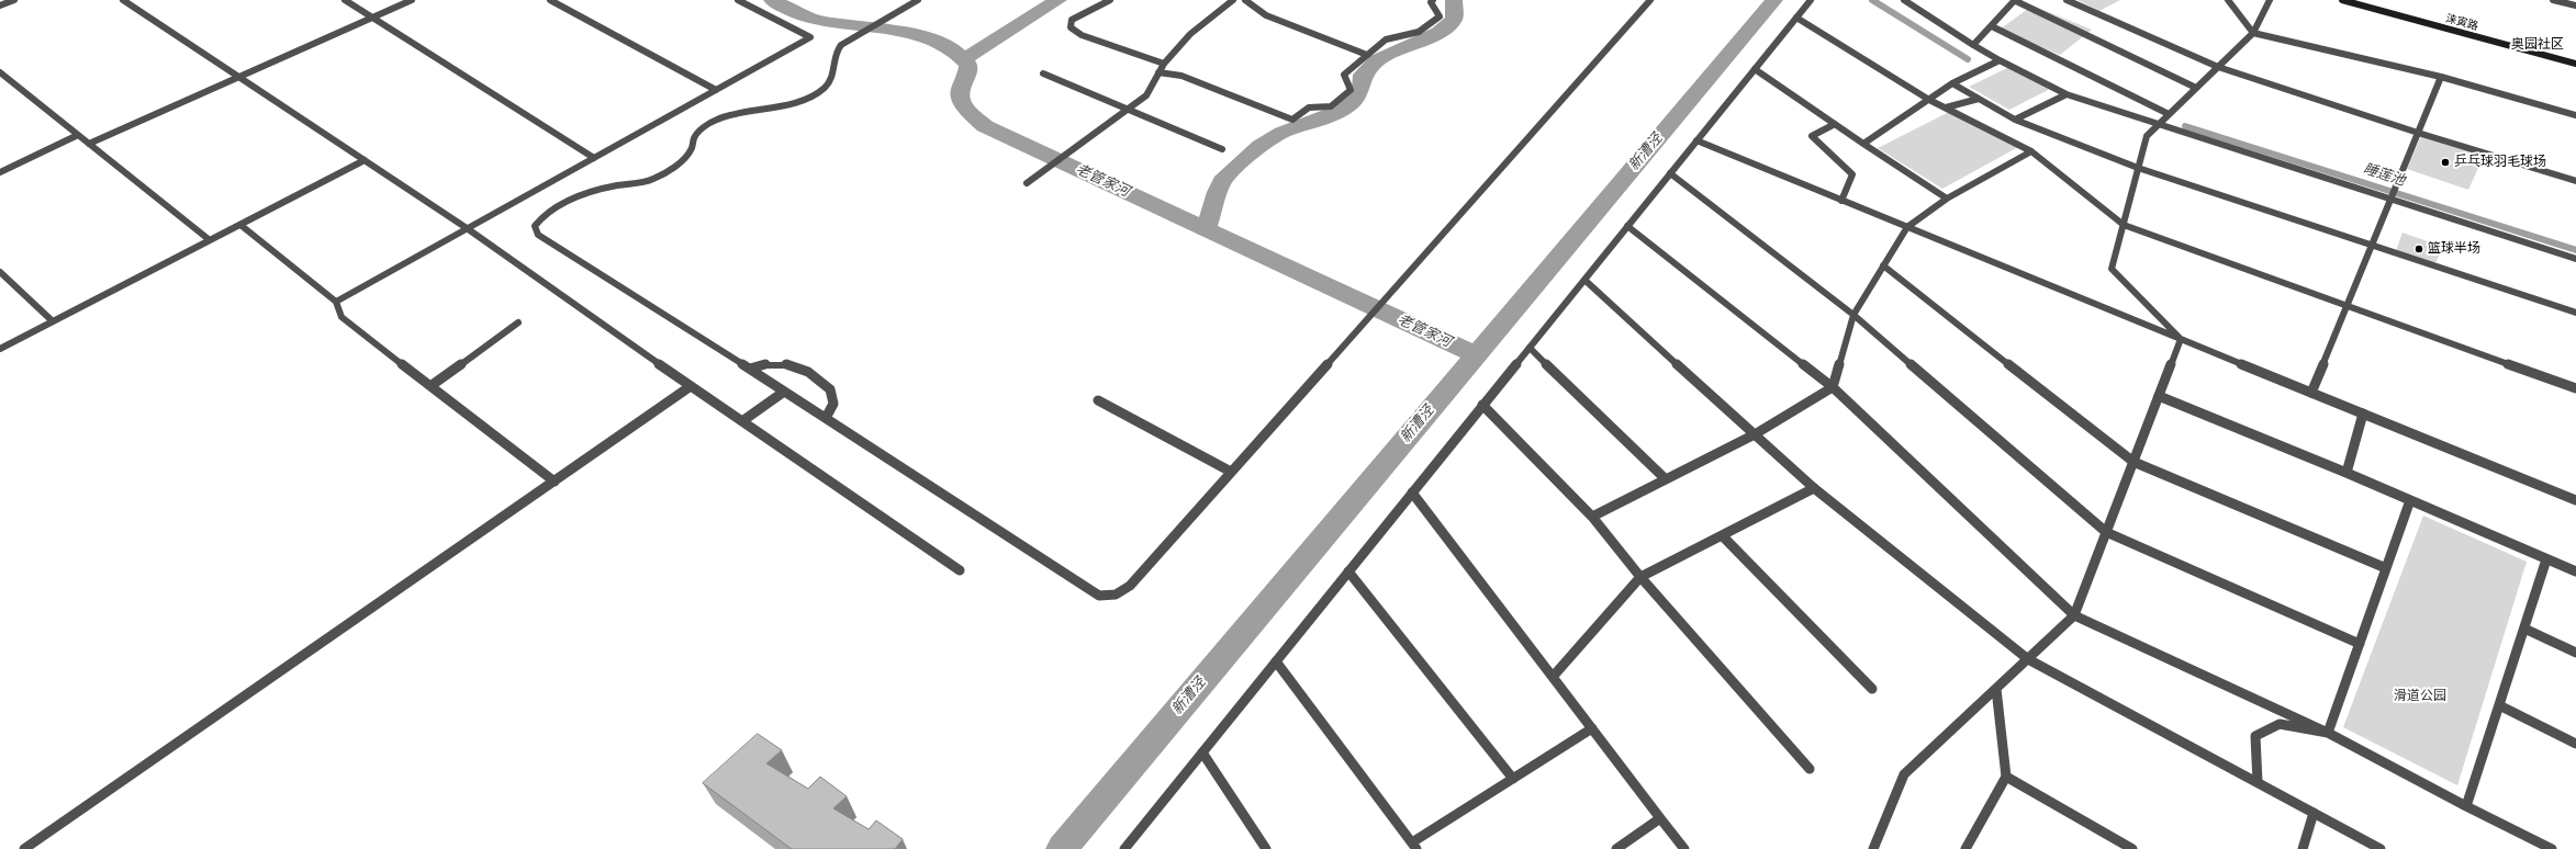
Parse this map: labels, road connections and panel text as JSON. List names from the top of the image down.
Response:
{
  "streets": {
    "street": ["涞寅路"]
  },
  "districts": ["奥园社区"],
  "water": ["新漕泾", "睡莲池", "老管家河"],
  "parks": ["滑道公园"],
  "places": ["乒乓球羽毛球场", "篮球半场"]
}
